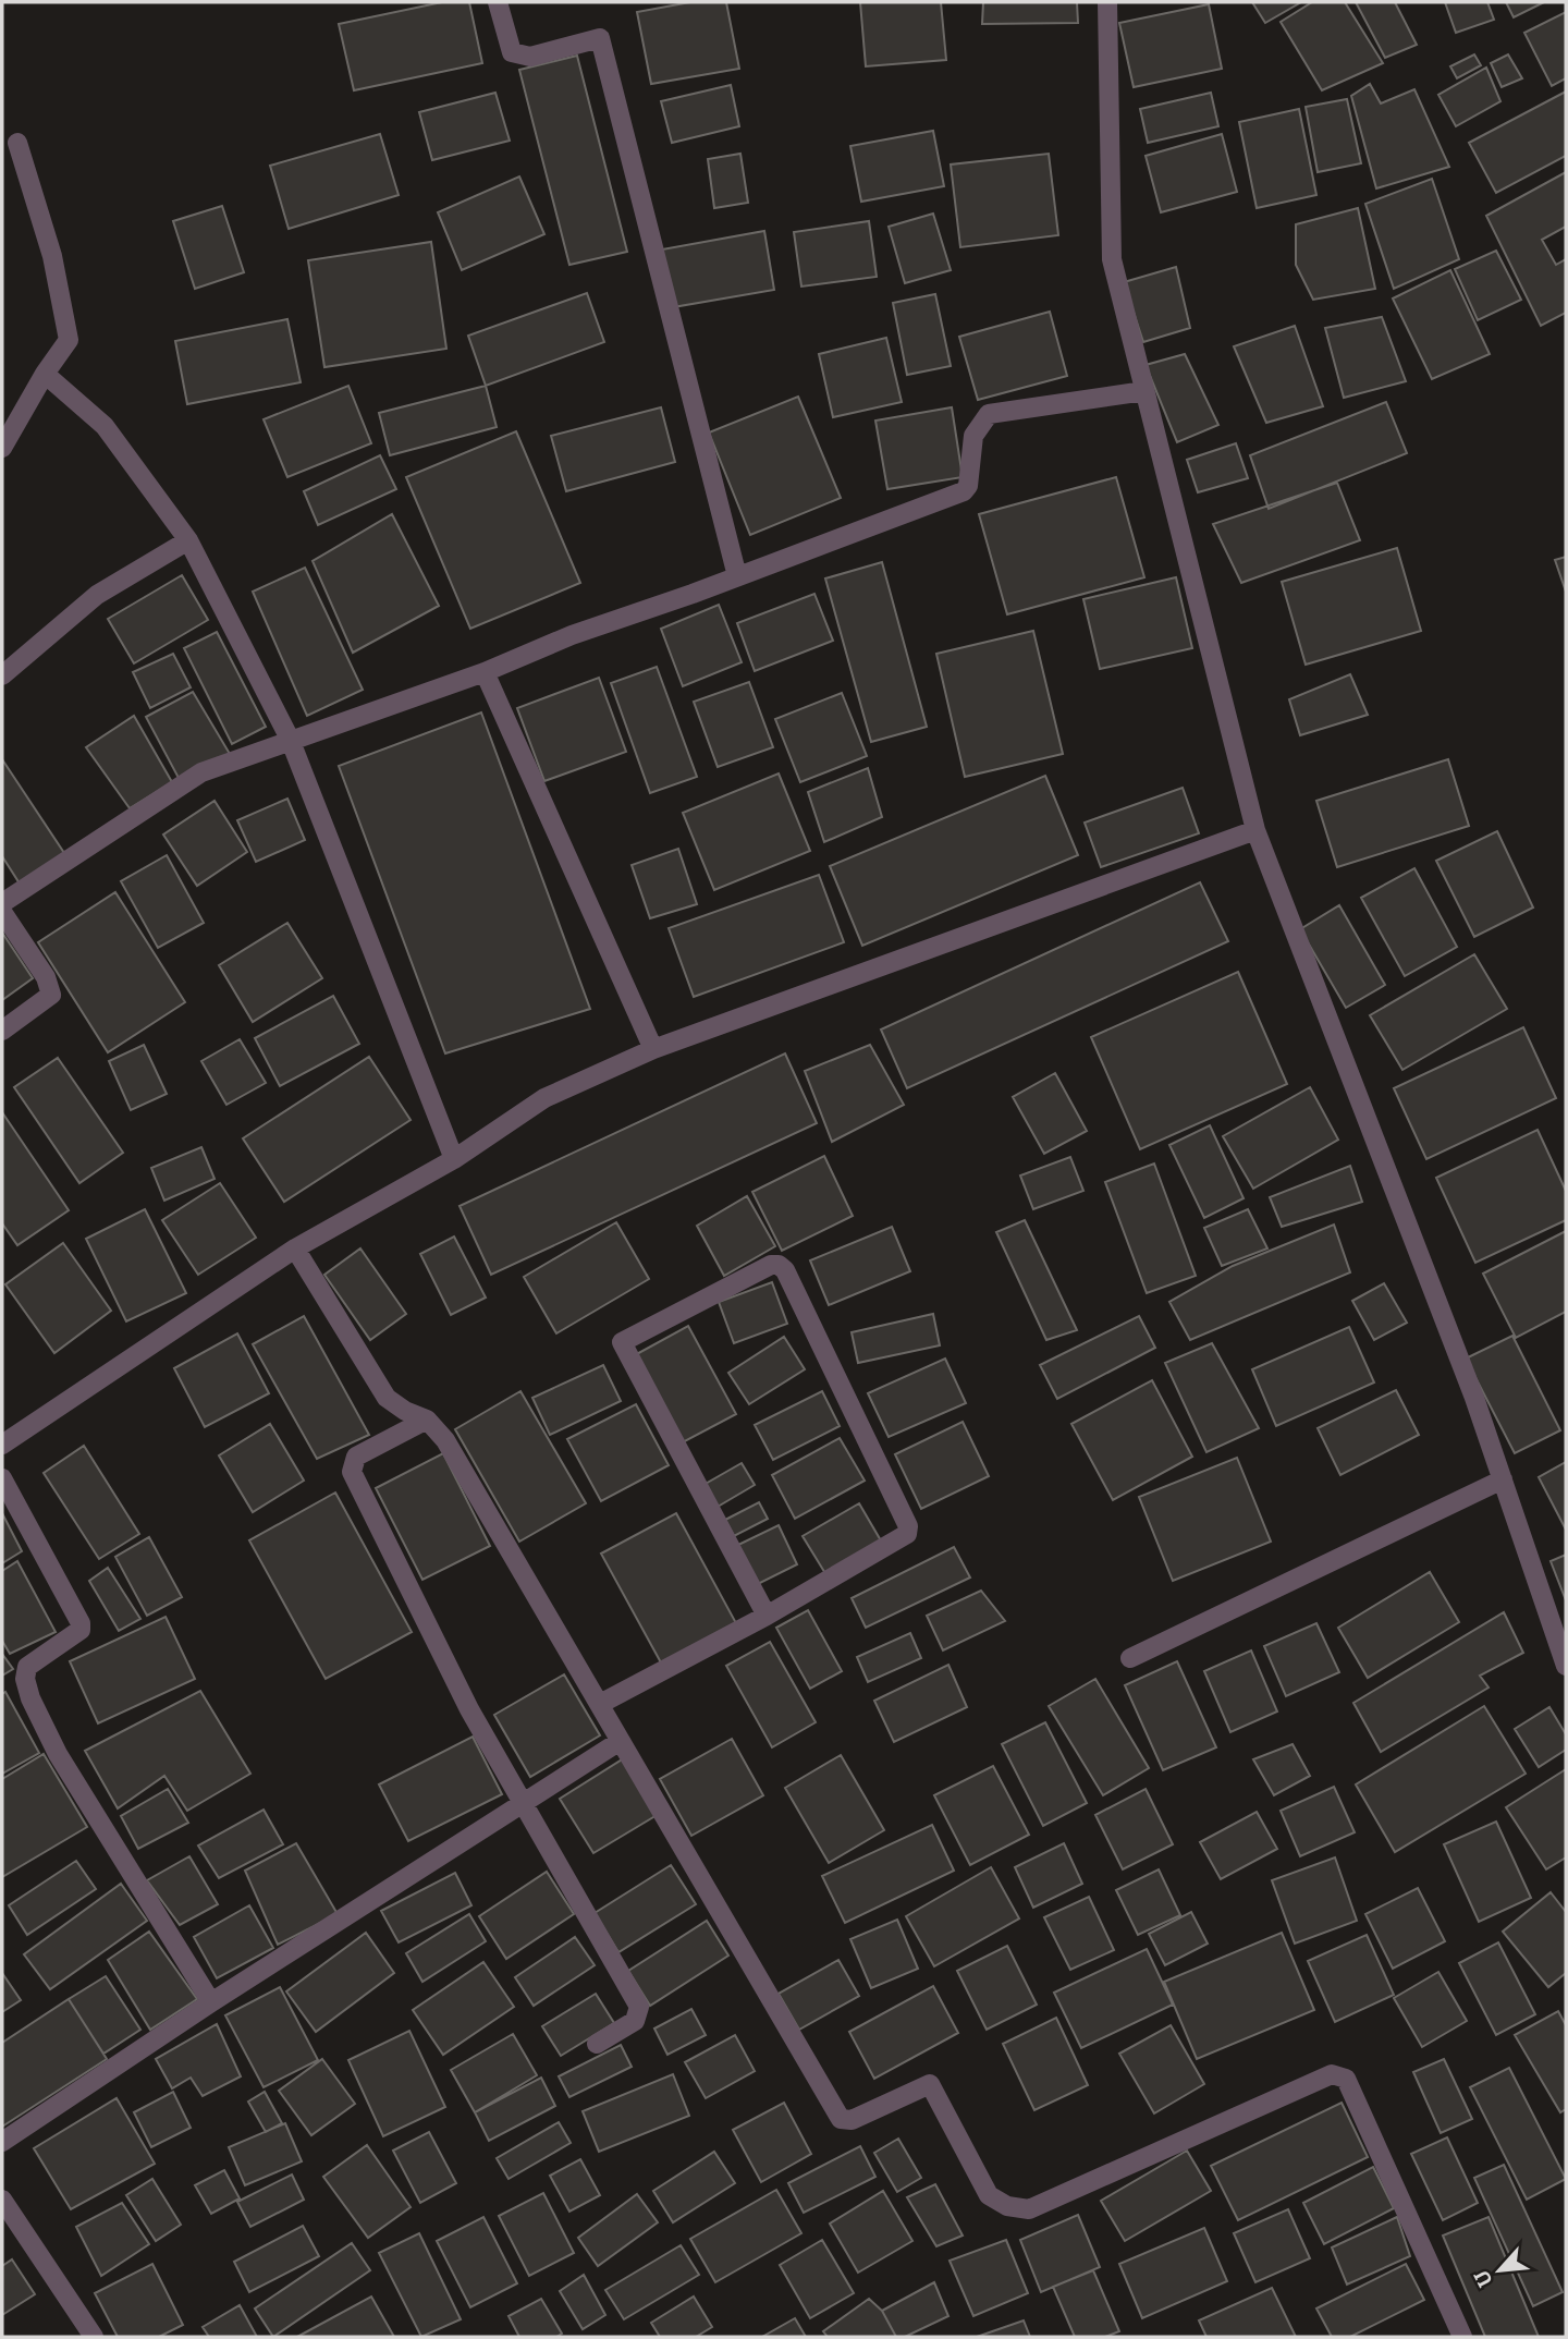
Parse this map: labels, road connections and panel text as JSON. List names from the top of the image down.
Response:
{
  "north": "bottom left"
}
